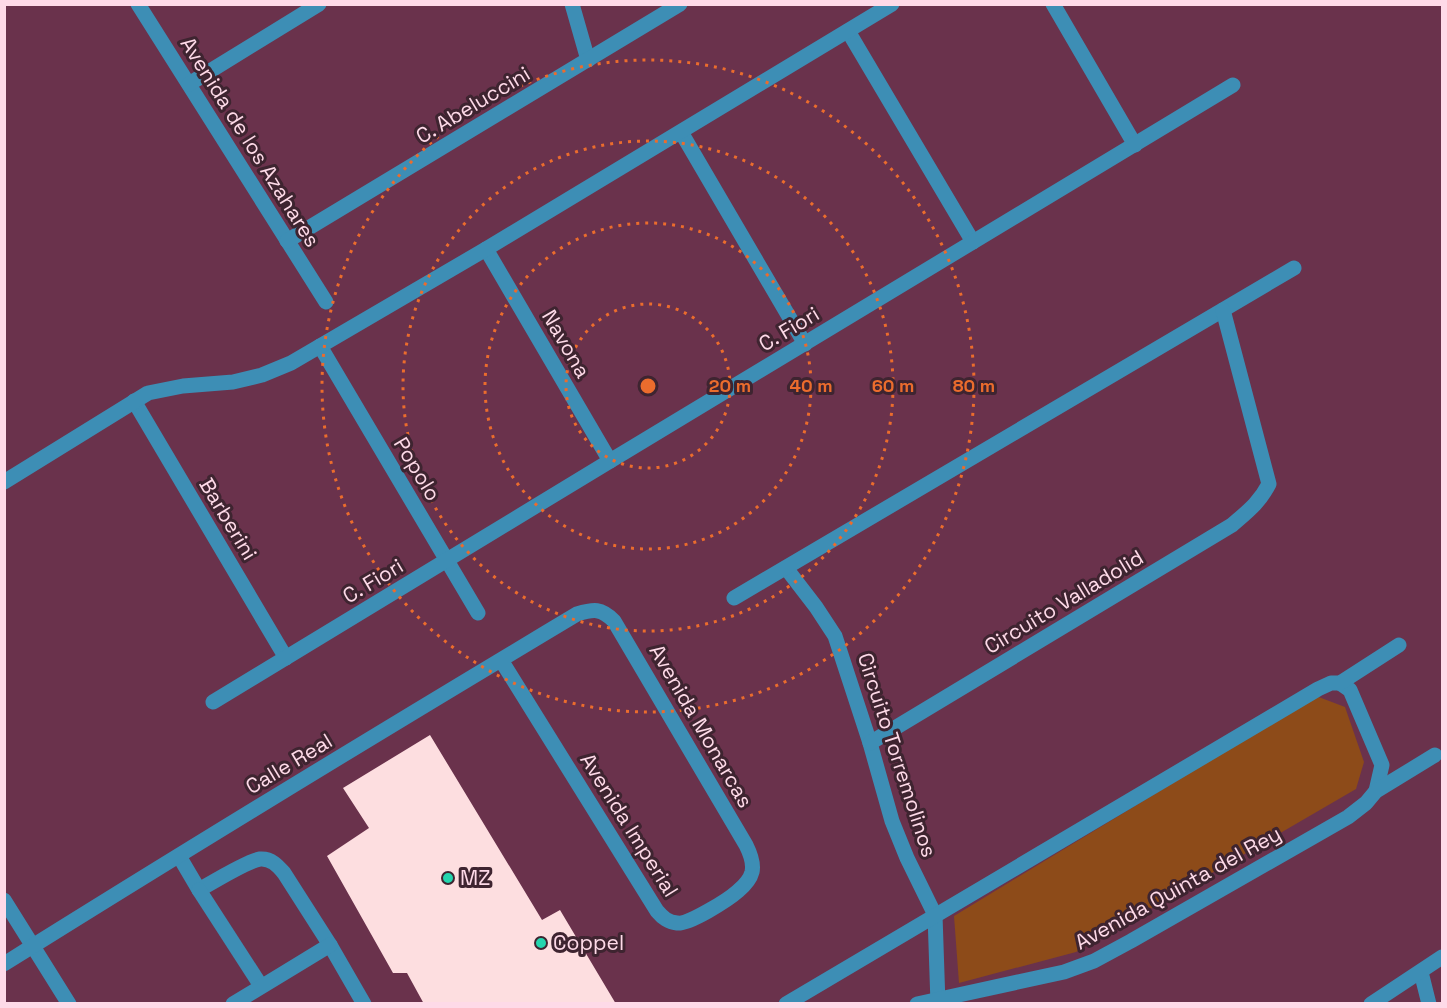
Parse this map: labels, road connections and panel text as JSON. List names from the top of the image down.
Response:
{
  "streets": {
    "street": [
      "C. Abeluccini",
      "Avenida de los Azahares",
      "C. Fiori",
      "Navona",
      "Popolo",
      "Barberini",
      "Circuito Valladolid",
      "Avenida Monarcas",
      "Circuito Torremolinos",
      "Calle Real",
      "Avenida Imperial",
      "Avenida Quinta del Rey"
    ]
  },
  "crossings": [
    ["C. Abeluccini", "Avenida de los Azahares"],
    ["C. Fiori", "Navona"],
    ["C. Fiori", "Popolo"],
    ["C. Fiori", "Barberini"],
    ["Circuito Valladolid", "Circuito Torremolinos"],
    ["Avenida Monarcas", "Calle Real"],
    ["Avenida Monarcas", "Avenida Imperial"],
    ["Circuito Torremolinos", "Avenida Quinta del Rey"],
    ["Calle Real", "Avenida Imperial"]
  ],
  "places": ["MZ", "Coppel"],
  "rings": [
    "20 m",
    "40 m",
    "60 m",
    "80 m"
  ]
}
